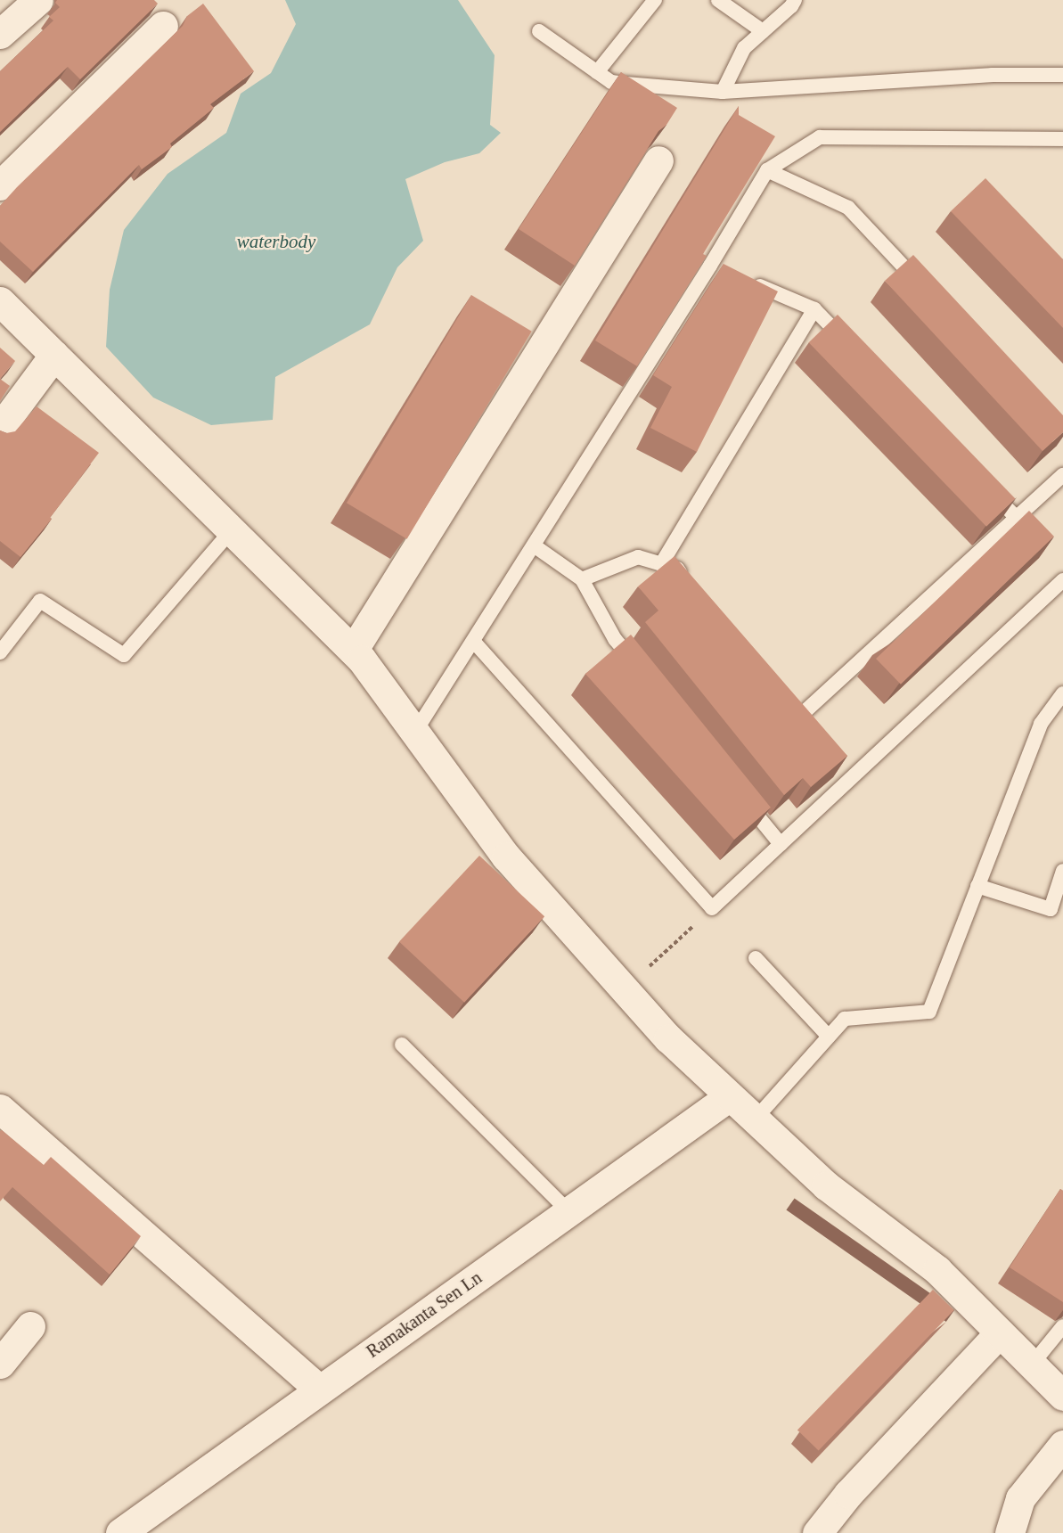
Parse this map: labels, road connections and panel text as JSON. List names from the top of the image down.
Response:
{
  "streets": {
    "street": ["Ramakanta Sen Ln"]
  },
  "water": ["waterbody"]
}
